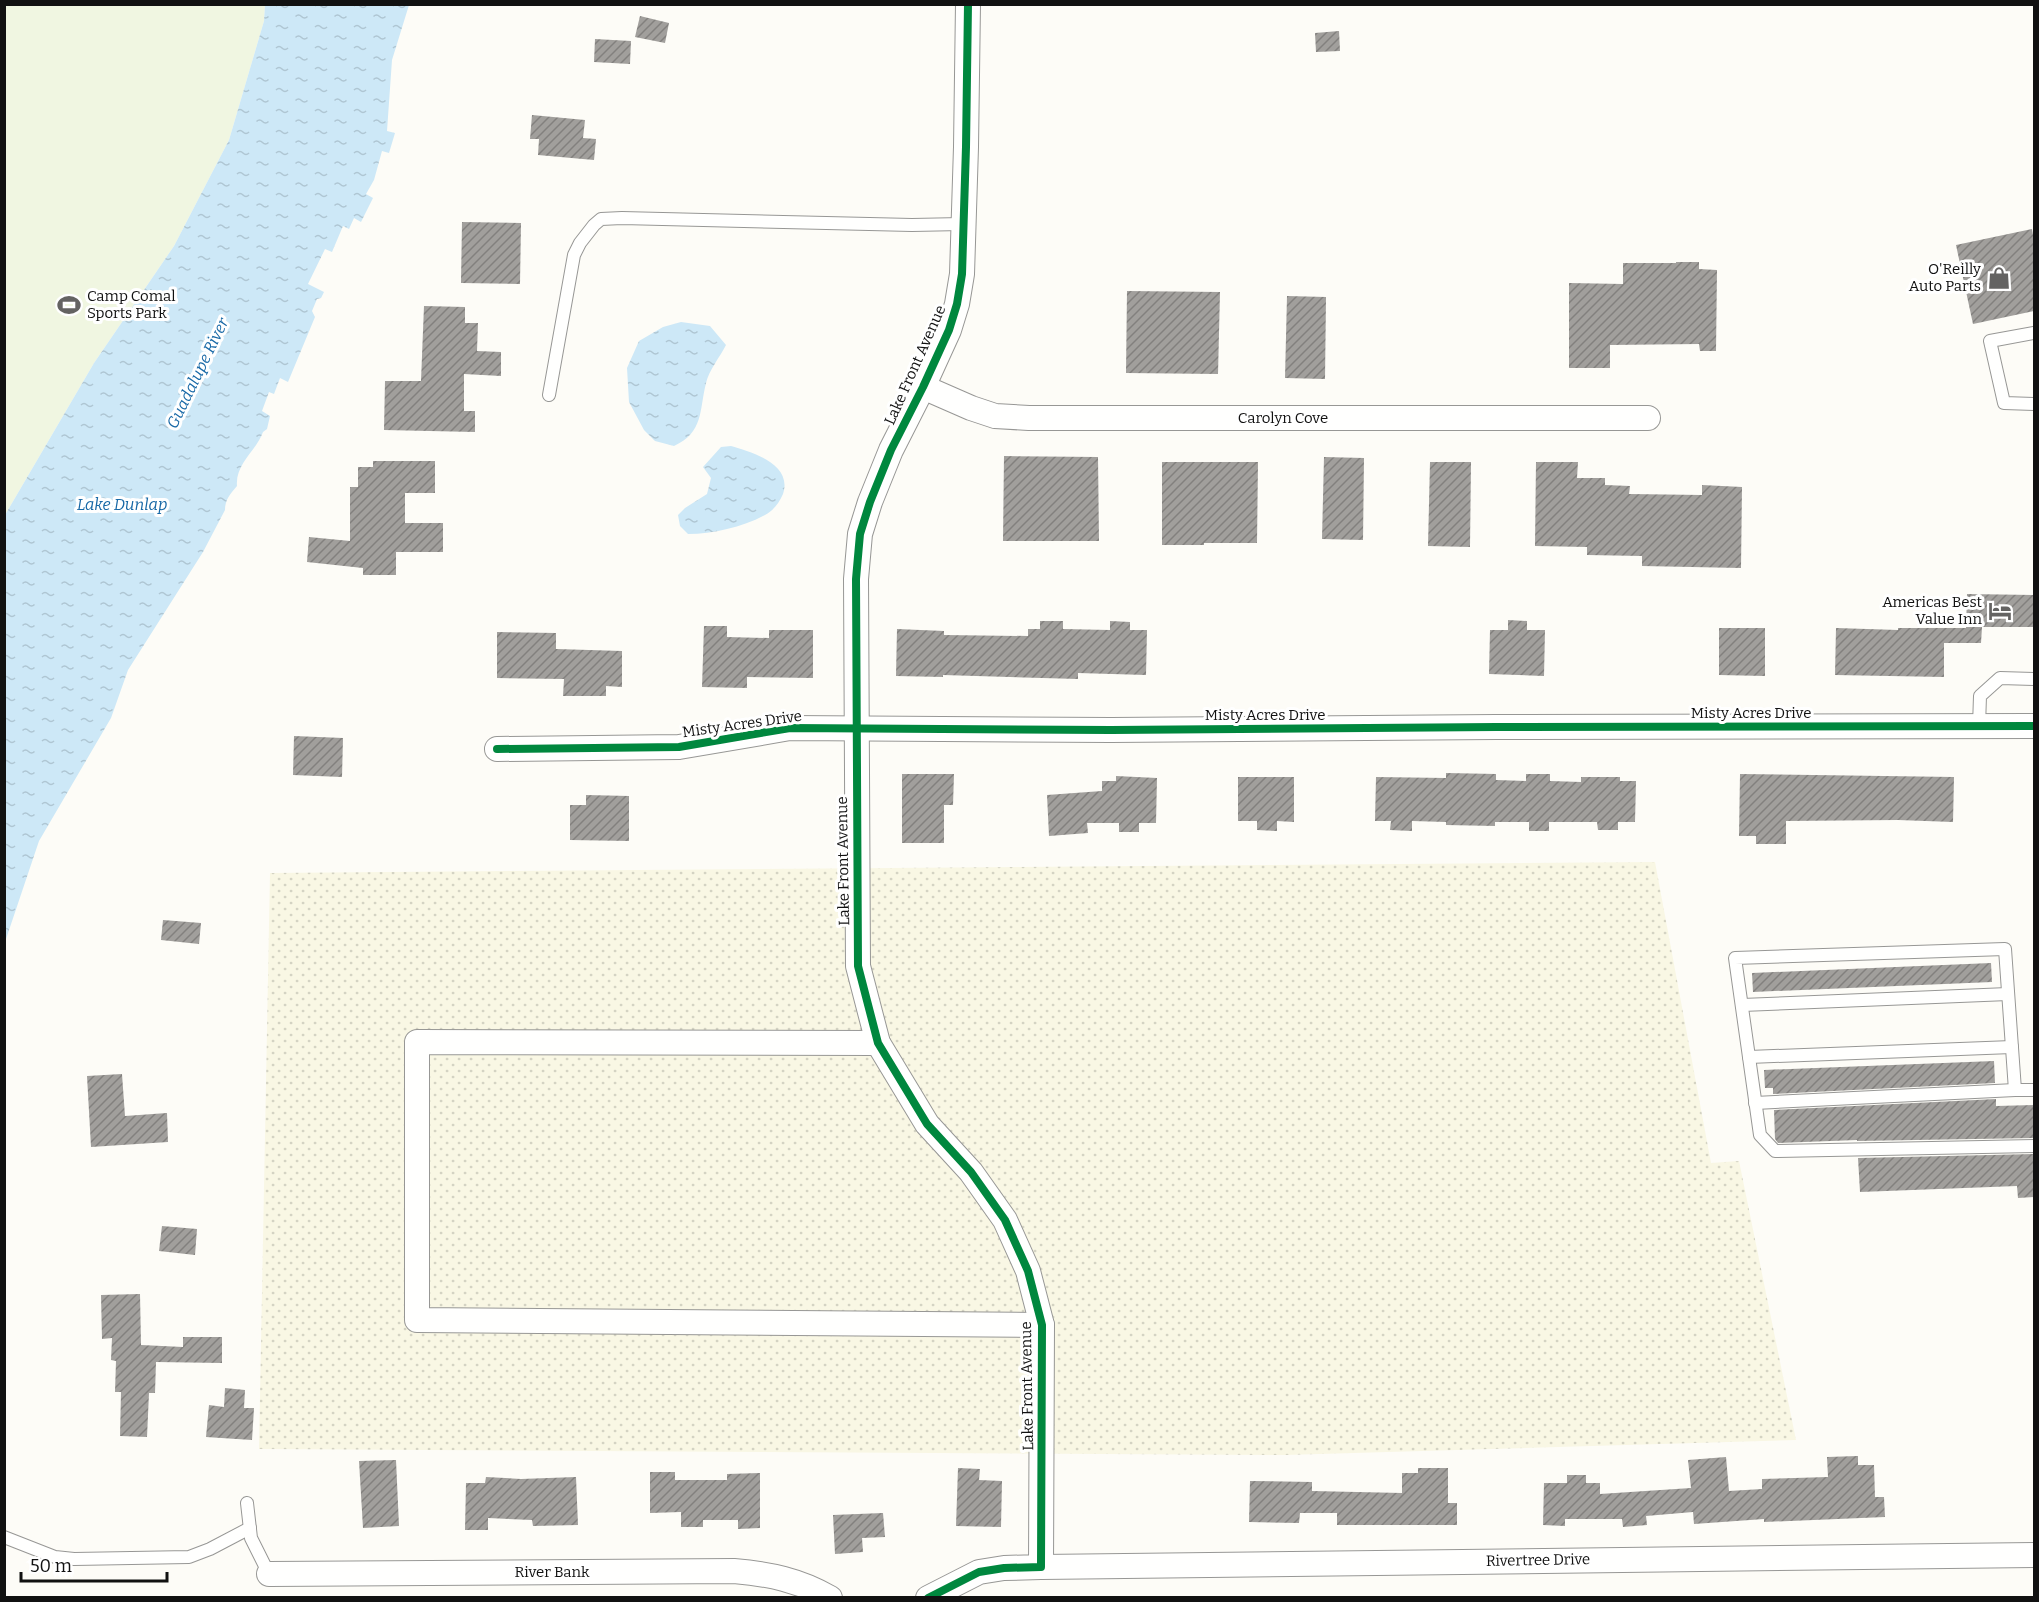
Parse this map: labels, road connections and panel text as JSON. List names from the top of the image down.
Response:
{
  "streets": {
    "street": [
      "Lake Front Avenue",
      "Carolyn Cove",
      "Misty Acres Drive",
      "Rivertree Drive",
      "River Bank"
    ]
  },
  "crossings": [
    ["Lake Front Avenue", "Carolyn Cove"],
    ["Lake Front Avenue", "Misty Acres Drive"],
    ["Lake Front Avenue", "Rivertree Drive"]
  ],
  "water": ["Guadalupe River", "Lake Dunlap"],
  "places": {
    "shop": ["O'Reilly Auto Parts"],
    "sports": ["Camp Comal Sports Park"],
    "hotel": ["Americas Best Value Inn"]
  },
  "scale_bar": "50 m"
}
